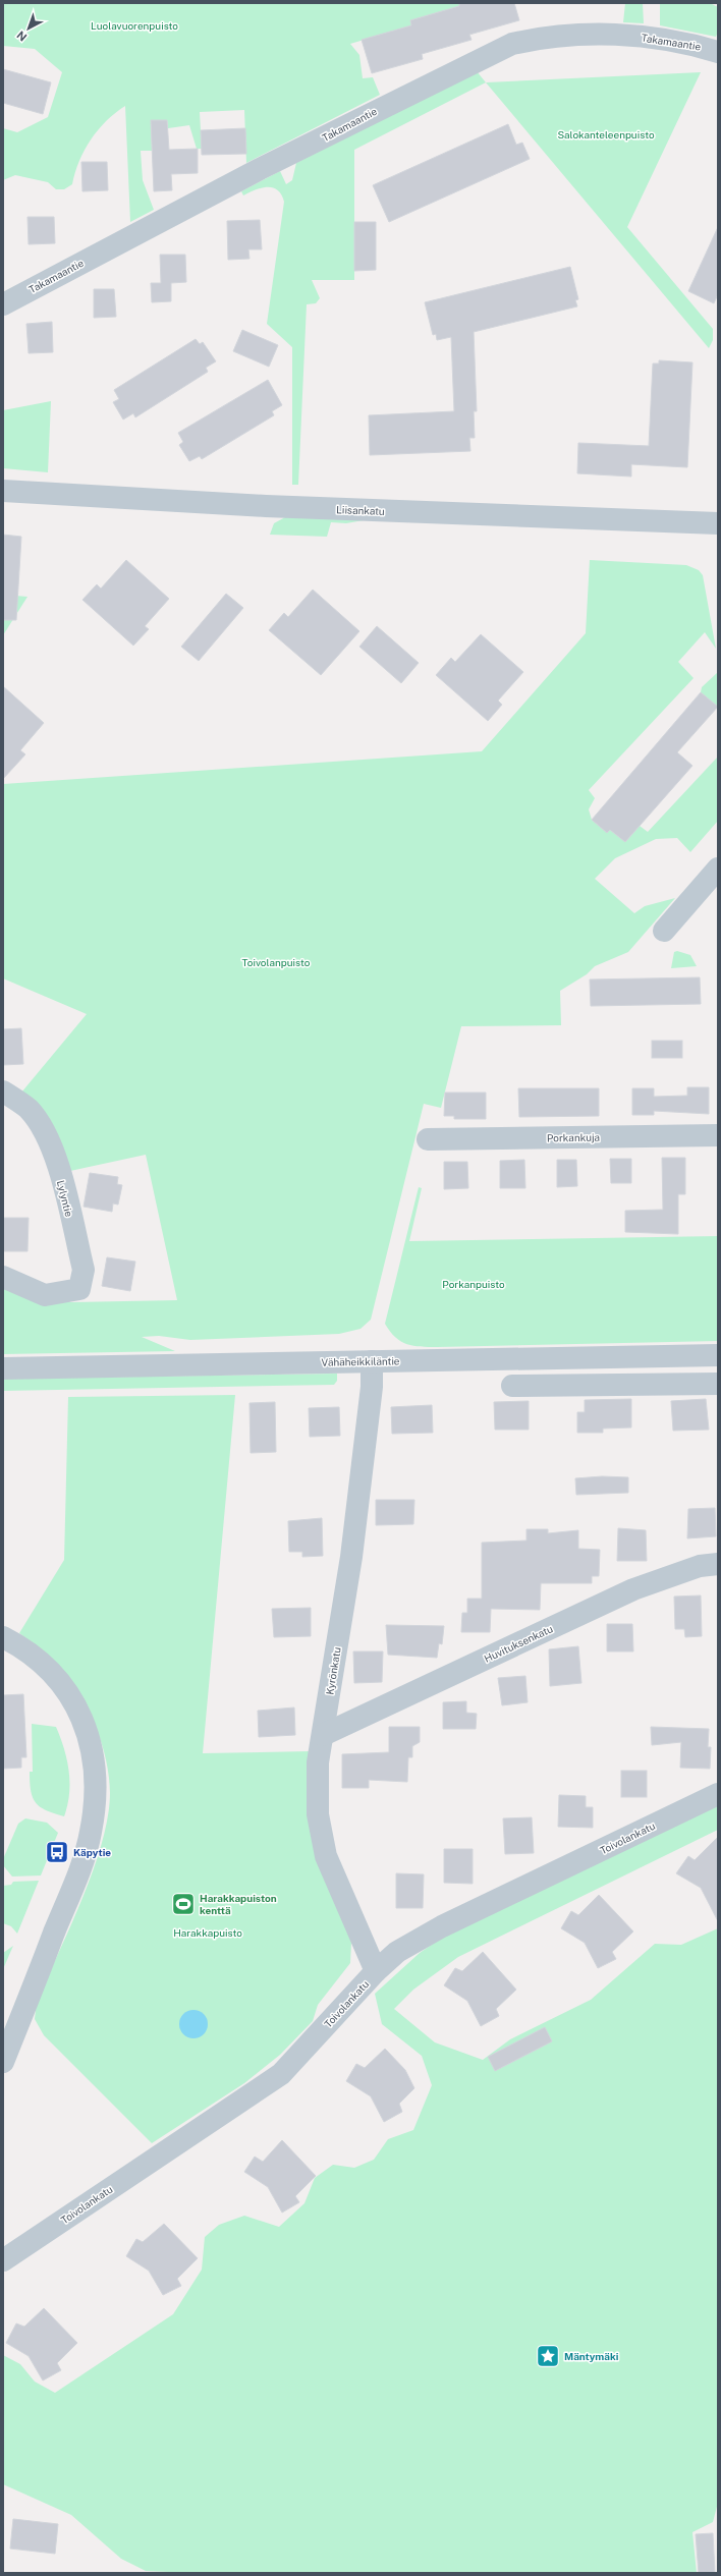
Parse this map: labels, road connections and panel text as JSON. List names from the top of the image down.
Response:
{
  "streets": {
    "street": [
      "Takamaantie",
      "Liisankatu",
      "Porkankuja",
      "Lylyntie",
      "Vähäheikkiläntie",
      "Huvituksenkatu",
      "Kyrönkatu",
      "Toivolankatu"
    ]
  },
  "crossings": [
    ["Vähäheikkiläntie", "Kyrönkatu"],
    ["Huvituksenkatu", "Kyrönkatu"],
    ["Kyrönkatu", "Toivolankatu"]
  ],
  "parks": [
    "Luolavuorenpuisto",
    "Salokanteleenpuisto",
    "Toivolanpuisto",
    "Porkanpuisto",
    "Harakkapuisto"
  ],
  "places": {
    "bus stop": ["Käpytie"],
    "sports": ["Harakkapuiston kenttä"],
    "place": ["Mäntymäki"]
  },
  "north": "bottom left"
}
